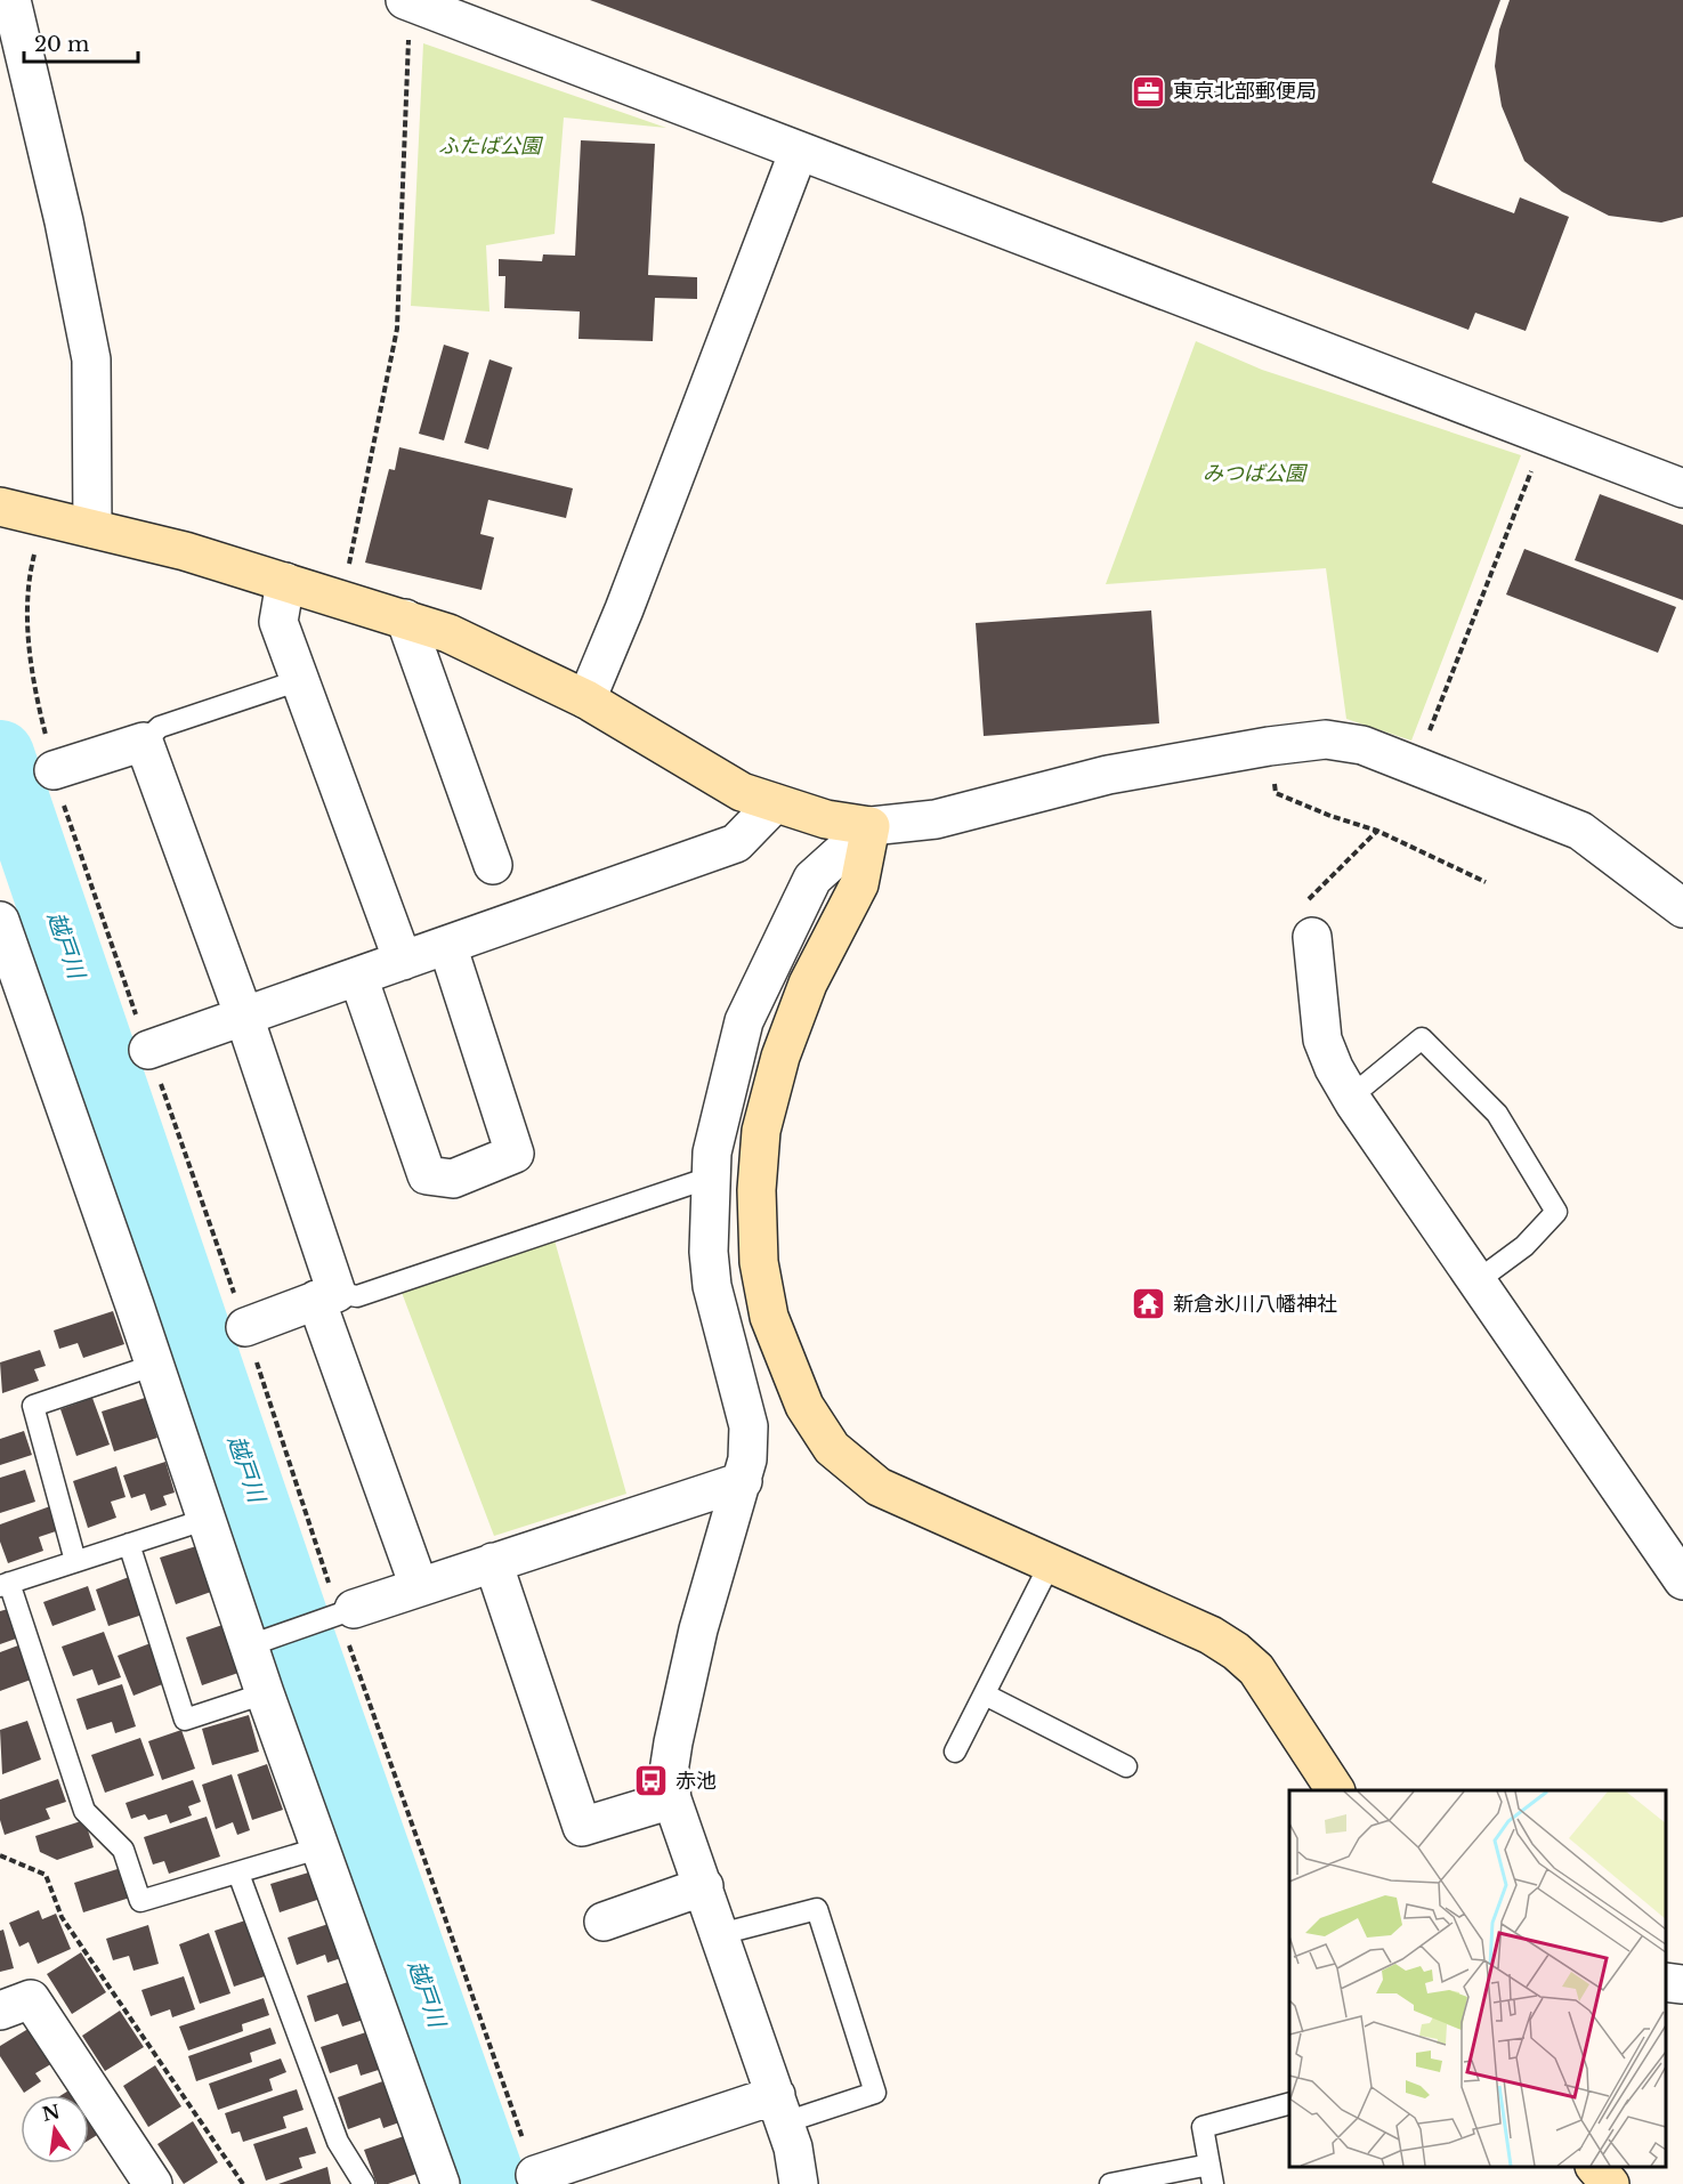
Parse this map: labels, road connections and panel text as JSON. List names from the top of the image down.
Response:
{
  "water": ["越戸川"],
  "parks": ["ふたば公園", "みつば公園"],
  "places": {
    "office": ["東京北部郵便局"],
    "temple": ["新倉氷川八幡神社"],
    "bus stop": ["赤池"]
  },
  "scale_bar": "20 m",
  "north": "top"
}
